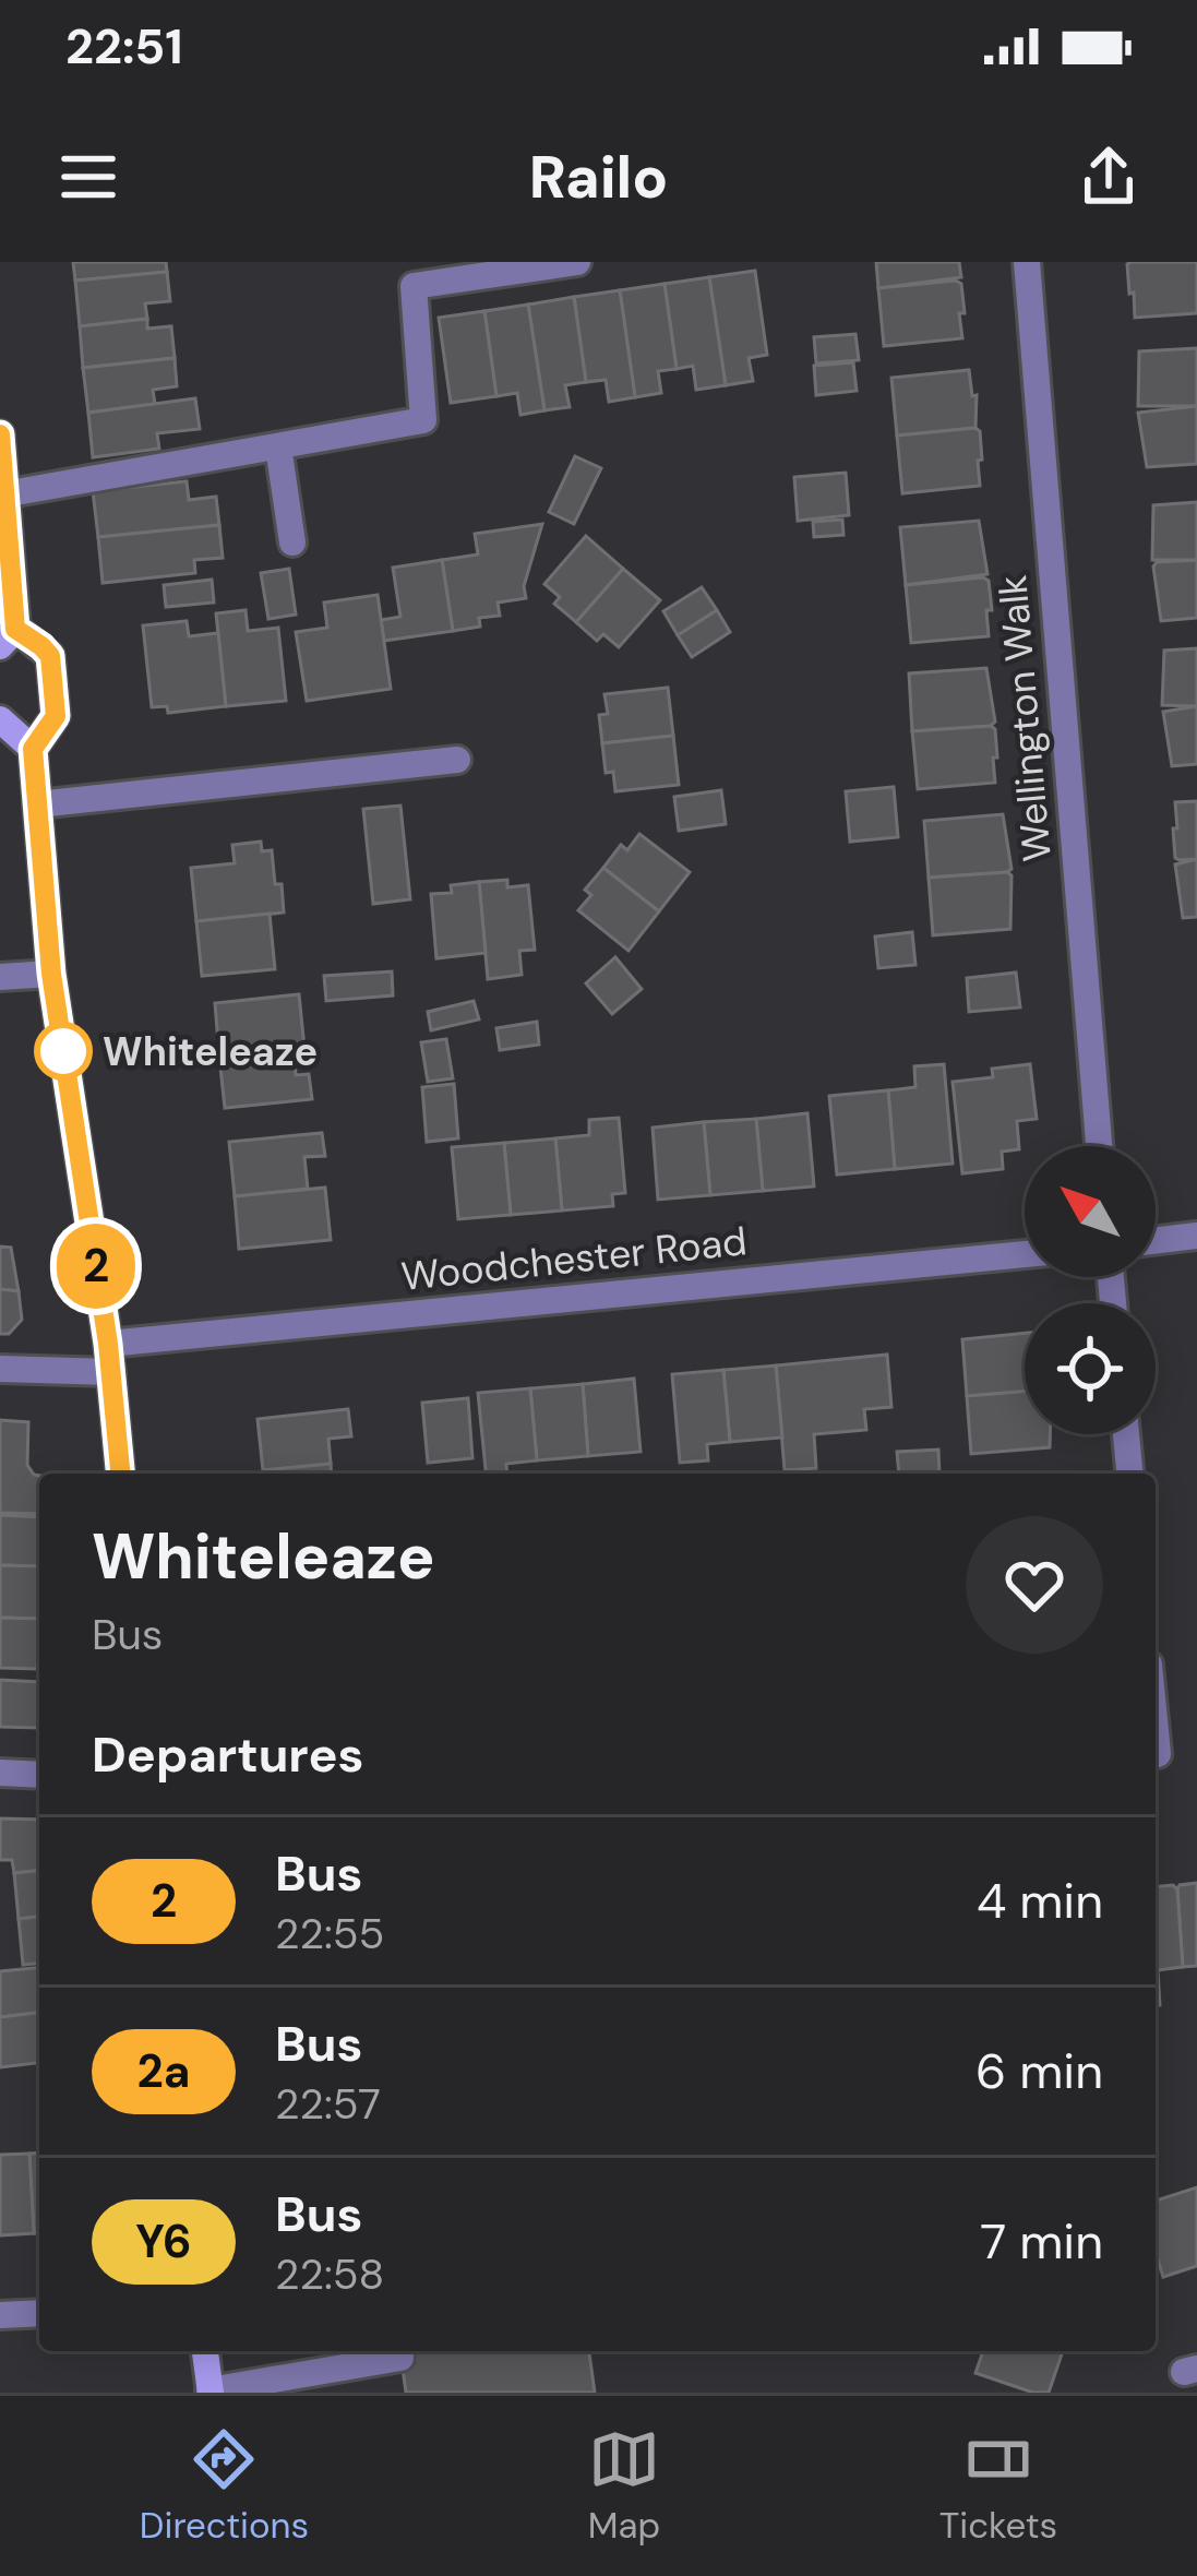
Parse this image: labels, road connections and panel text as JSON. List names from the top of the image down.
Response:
{
  "streets": {
    "street": ["Wellington Walk", "Woodchester Road"]
  },
  "places": ["Whiteleaze"],
  "lines": ["bus line 2"],
  "north": "top left",
  "page": {
    "status": "22:51",
    "header": "Railo",
    "on_map": "2",
    "heading": [
      ["Whiteleaze", "Bus"],
      "Departures"
    ],
    "list": [
      {
        "mark": "2",
        "name": "Bus",
        "note": "22:55",
        "value": "4 min"
      },
      {
        "mark": "2a",
        "name": "Bus",
        "note": "22:57",
        "value": "6 min"
      },
      {
        "mark": "Y6",
        "name": "Bus",
        "note": "22:58",
        "value": "7 min"
      }
    ],
    "tabs": ["Directions", "Map", "Tickets"]
  }
}
